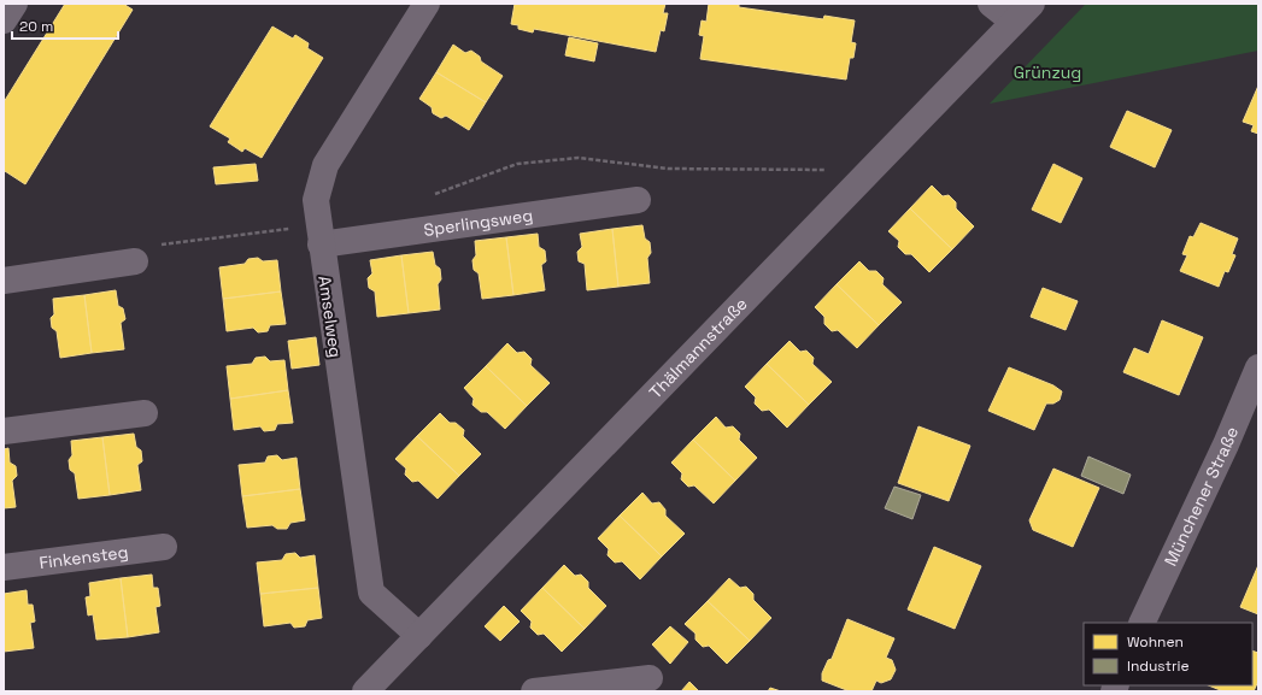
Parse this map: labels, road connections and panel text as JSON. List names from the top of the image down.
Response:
{
  "streets": {
    "street": [
      "Sperlingsweg",
      "Amselweg",
      "Thälmannstraße",
      "Münchener Straße",
      "Finkensteg"
    ]
  },
  "crossings": [
    ["Sperlingsweg", "Amselweg"],
    ["Amselweg", "Thälmannstraße"]
  ],
  "parks": ["Grünzug"],
  "legend": ["Wohnen", "Industrie"],
  "scale_bar": "20 m"
}
